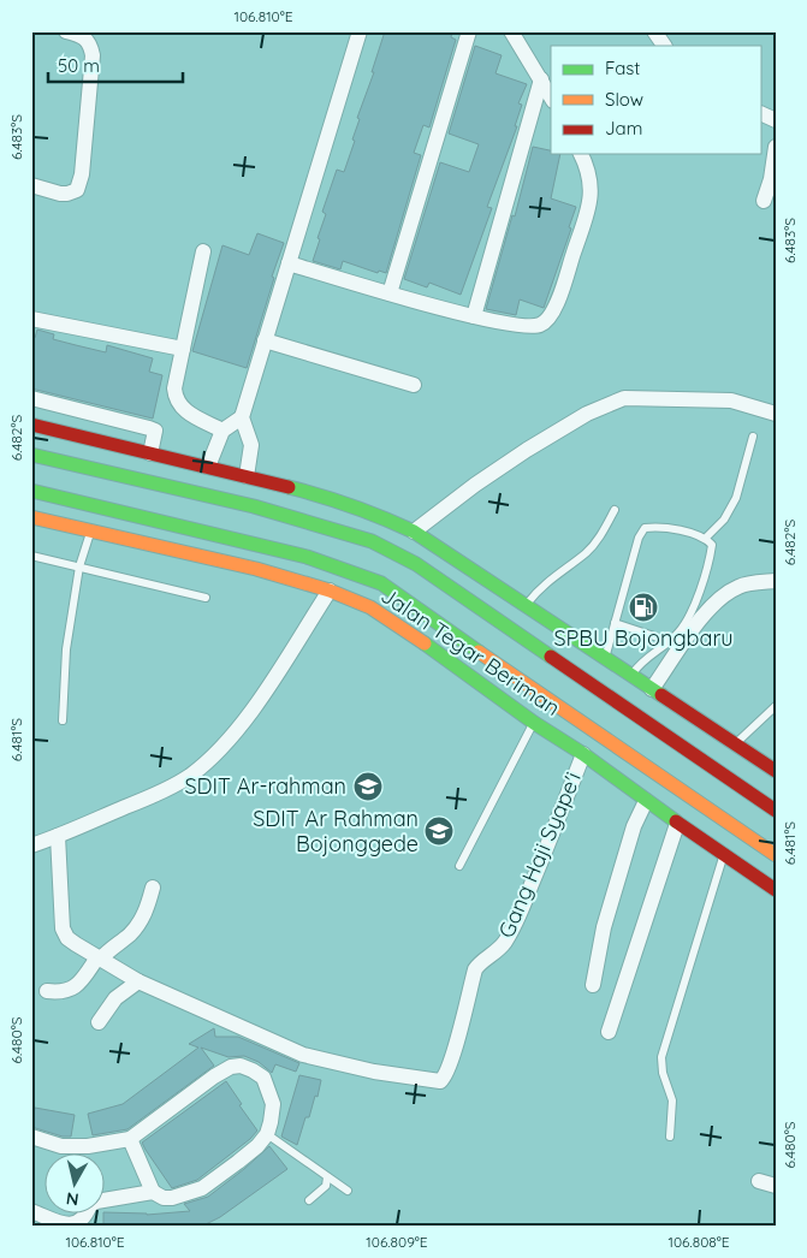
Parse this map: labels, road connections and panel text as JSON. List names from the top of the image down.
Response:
{
  "streets": {
    "main road": ["Jalan Tegar Beriman"],
    "street": ["Gang Haji Syape'i"]
  },
  "crossings": [
    ["Jalan Tegar Beriman", "Gang Haji Syape'i"]
  ],
  "places": {
    "fuel station": ["SPBU Bojongbaru"],
    "school or university": ["SDIT Ar-rahman", "SDIT Ar Rahman Bojonggede"]
  },
  "legend": ["Fast", "Slow", "Jam"],
  "scale_bar": "50 m",
  "north": "bottom",
  "coordinates": [
    "106.810°E",
    "6.483°S",
    "6.482°S",
    "6.481°S",
    "6.480°S",
    "106.809°E",
    "106.808°E"
  ]
}
